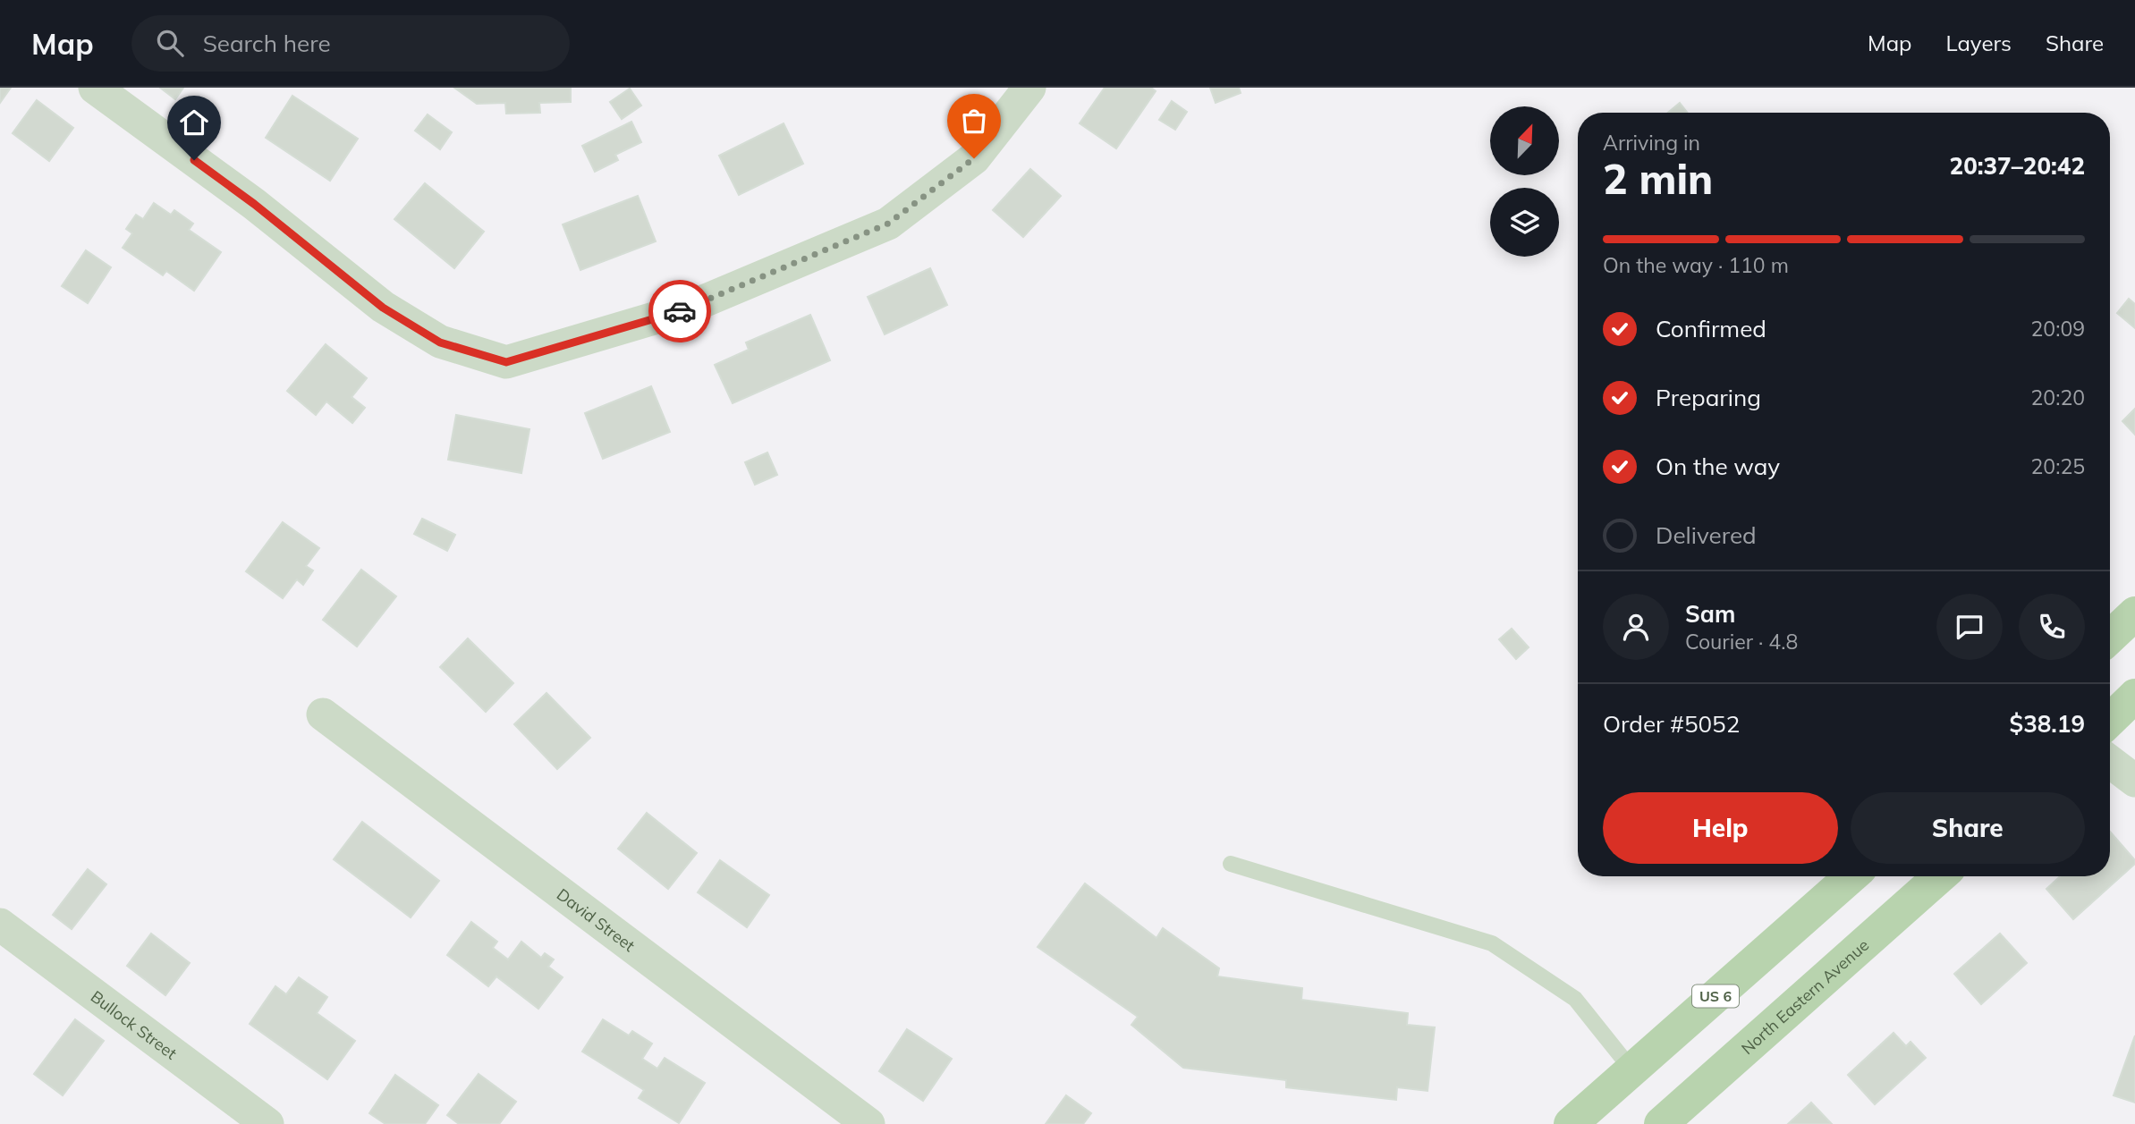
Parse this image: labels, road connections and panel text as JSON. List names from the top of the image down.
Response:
{
  "streets": {
    "main road": ["US 6", "North Eastern Avenue"],
    "street": ["David Street", "Bullock Street"]
  },
  "north": "top right",
  "page": {
    "header": "Map",
    "search": "Search here",
    "nav": ["Map", "Layers", "Share"],
    "heading": ["2 min", "Arriving in", "20:37–20:42"],
    "panel": [
      "Sam",
      "Courier · 4.8",
      "Order #5052",
      "$38.19"
    ],
    "bar": "On the way · 110 m",
    "list": [
      ["Confirmed", "20:09"],
      ["Preparing", "20:20"],
      ["On the way", "20:25"],
      "Delivered"
    ],
    "buttons": ["Help", "Share"]
  }
}
